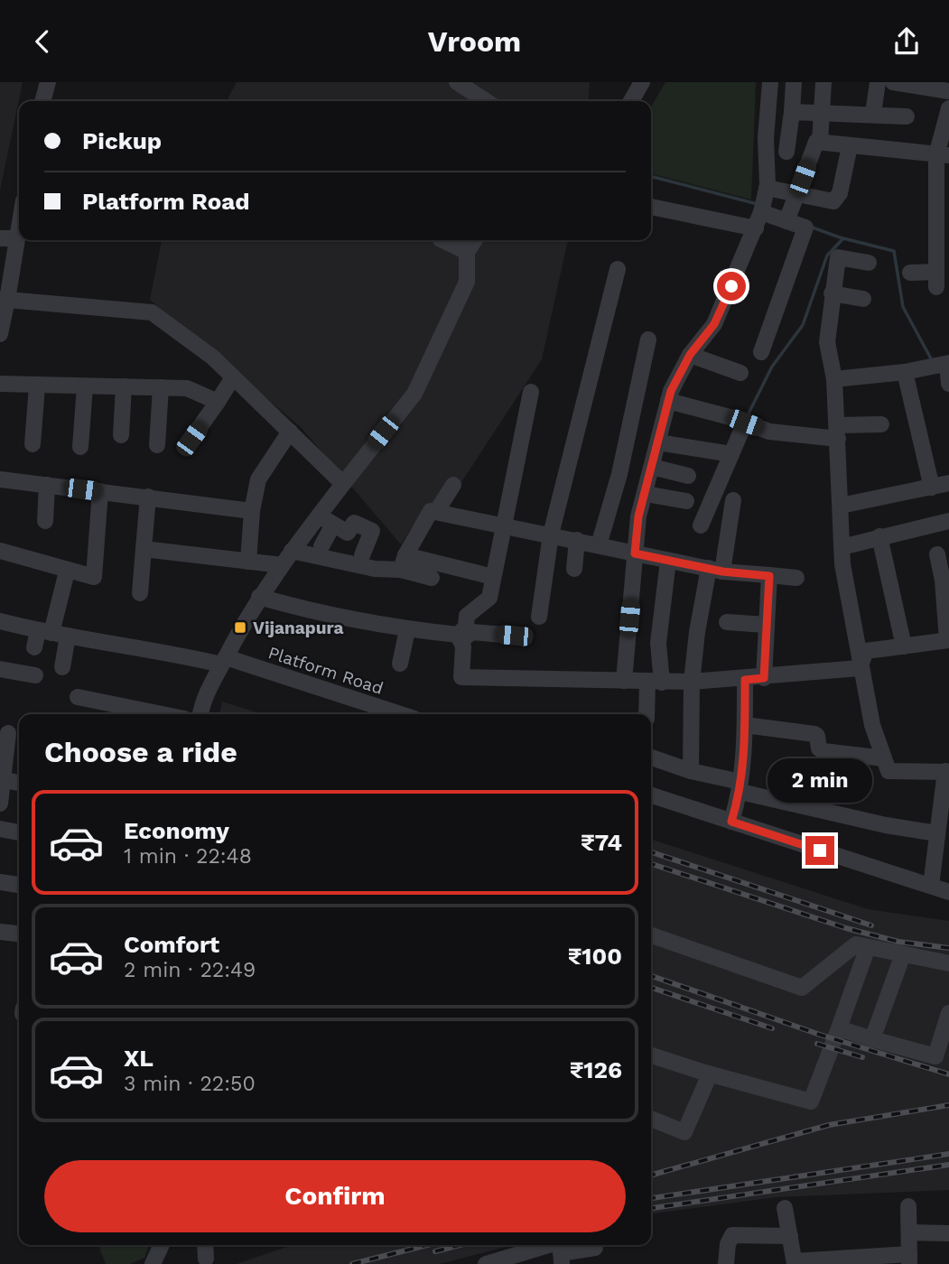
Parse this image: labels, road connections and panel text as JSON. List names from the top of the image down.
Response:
{
  "streets": {
    "street": ["Platform Road"]
  },
  "places": {
    "transit": ["Vijanapura"]
  },
  "page": {
    "header": "Vroom",
    "banner": ["Pickup", "Platform Road"],
    "heading": "Choose a ride",
    "bubble": "2 min",
    "list": [
      {
        "name": "Economy",
        "note": "1 min · 22:48",
        "value": "₹74"
      },
      {
        "name": "Comfort",
        "note": "2 min · 22:49",
        "value": "₹100"
      },
      {
        "name": "XL",
        "note": "3 min · 22:50",
        "value": "₹126"
      }
    ],
    "buttons": "Confirm"
  }
}
